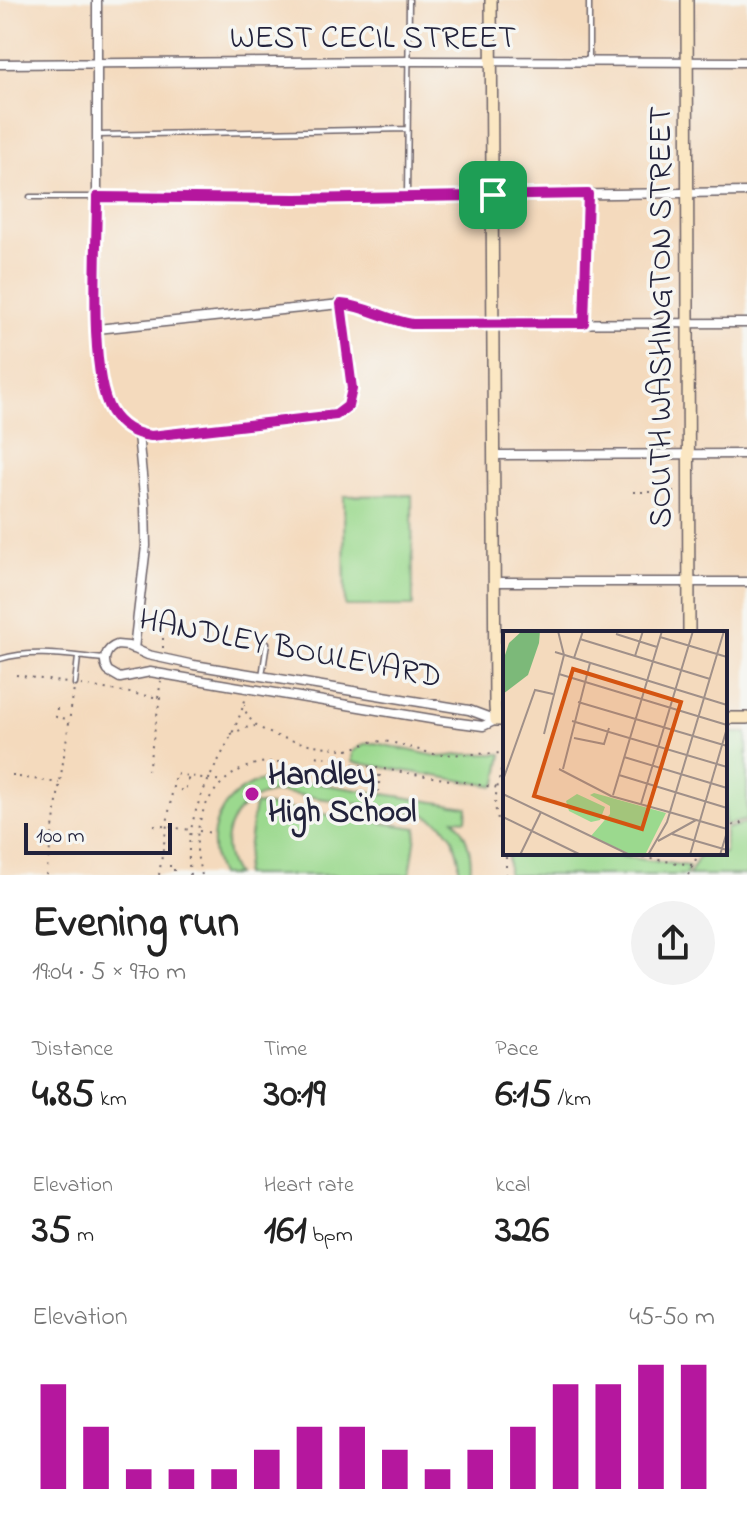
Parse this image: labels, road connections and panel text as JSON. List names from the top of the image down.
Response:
{
  "streets": {
    "street": ["WEST CECIL STREET", "SOUTH WASHINGTON STREET", "HANDLEY BOULEVARD"]
  },
  "crossings": [
    ["WEST CECIL STREET", "SOUTH WASHINGTON STREET"]
  ],
  "places": ["Handley High School"],
  "scale_bar": "100 m",
  "page": {
    "scale": "100 m",
    "heading": ["Evening run", "19:04 · 5 × 970 m"],
    "stats": [
      ["Distance", "4.85 km"],
      ["Time", "30:19"],
      ["Pace", "6:15 /km"],
      ["Elevation", "35 m"],
      ["Heart rate", "161 bpm"],
      ["kcal", "326"]
    ],
    "chart": ["Elevation", "45–50 m"]
  }
}
